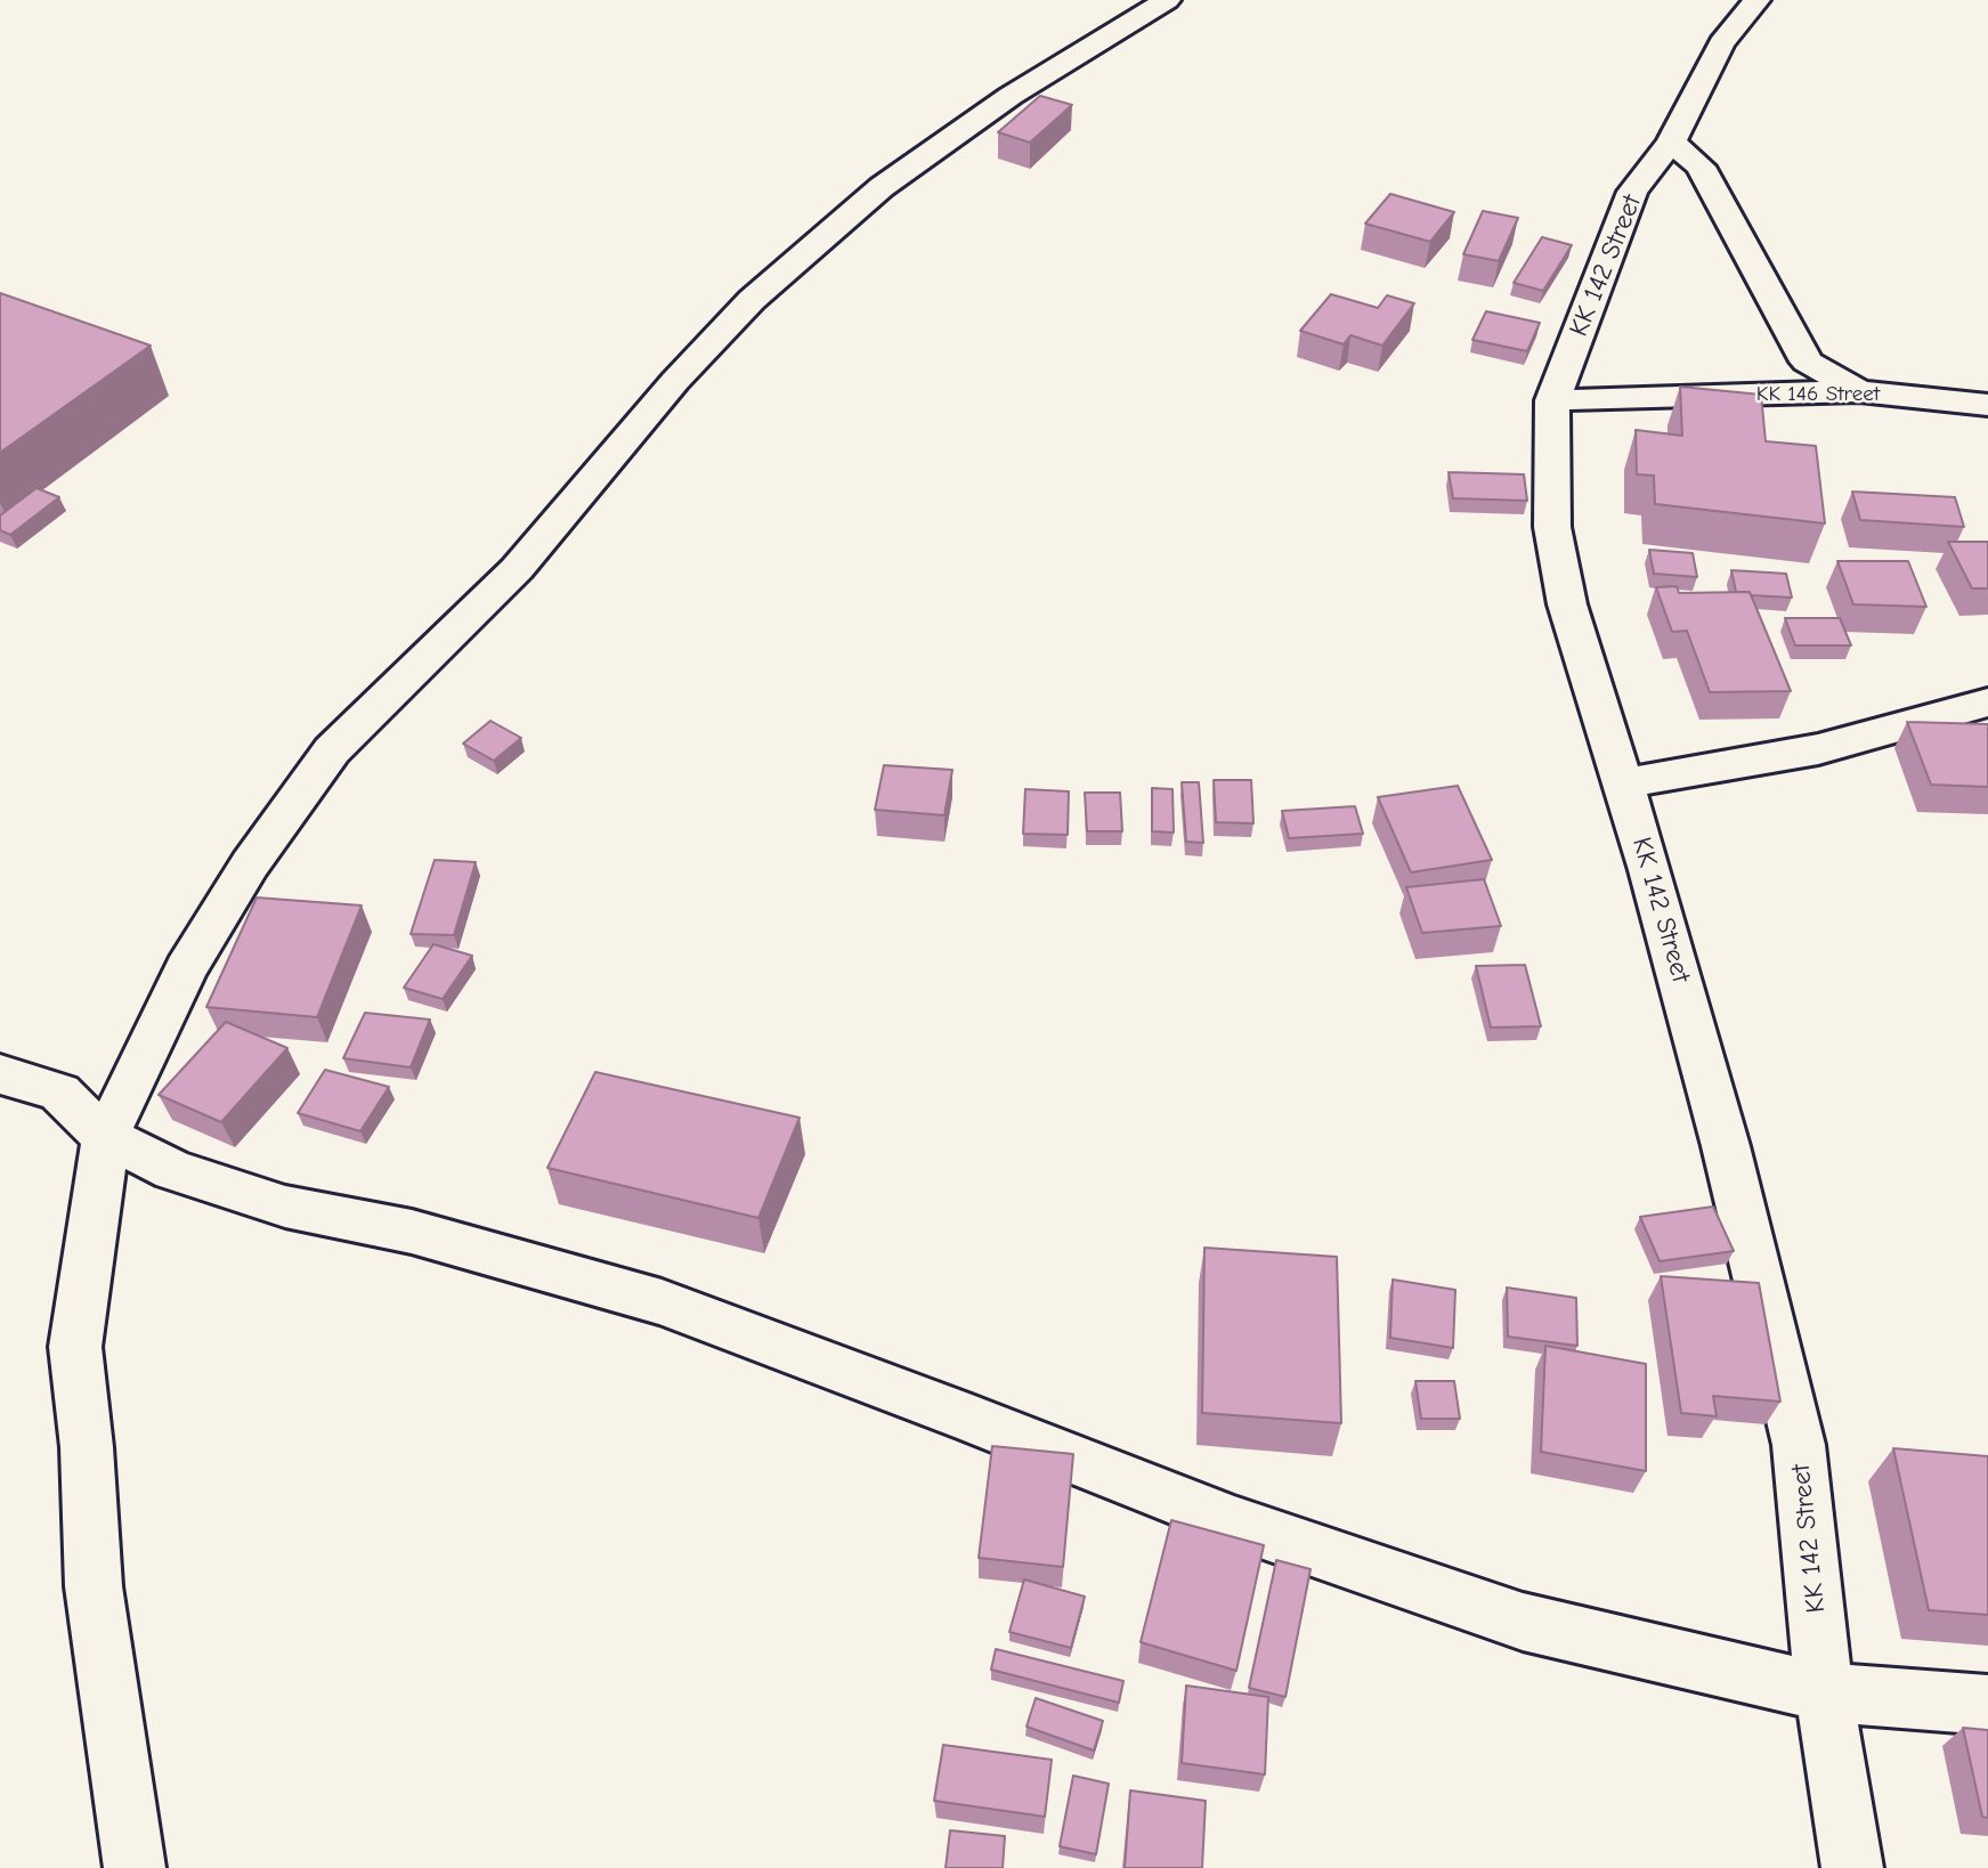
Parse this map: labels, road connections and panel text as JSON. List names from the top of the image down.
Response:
{
  "streets": {
    "street": ["KK 142 Street", "KK 146 Street"]
  },
  "crossings": [
    ["KK 142 Street", "KK 146 Street"]
  ]
}
